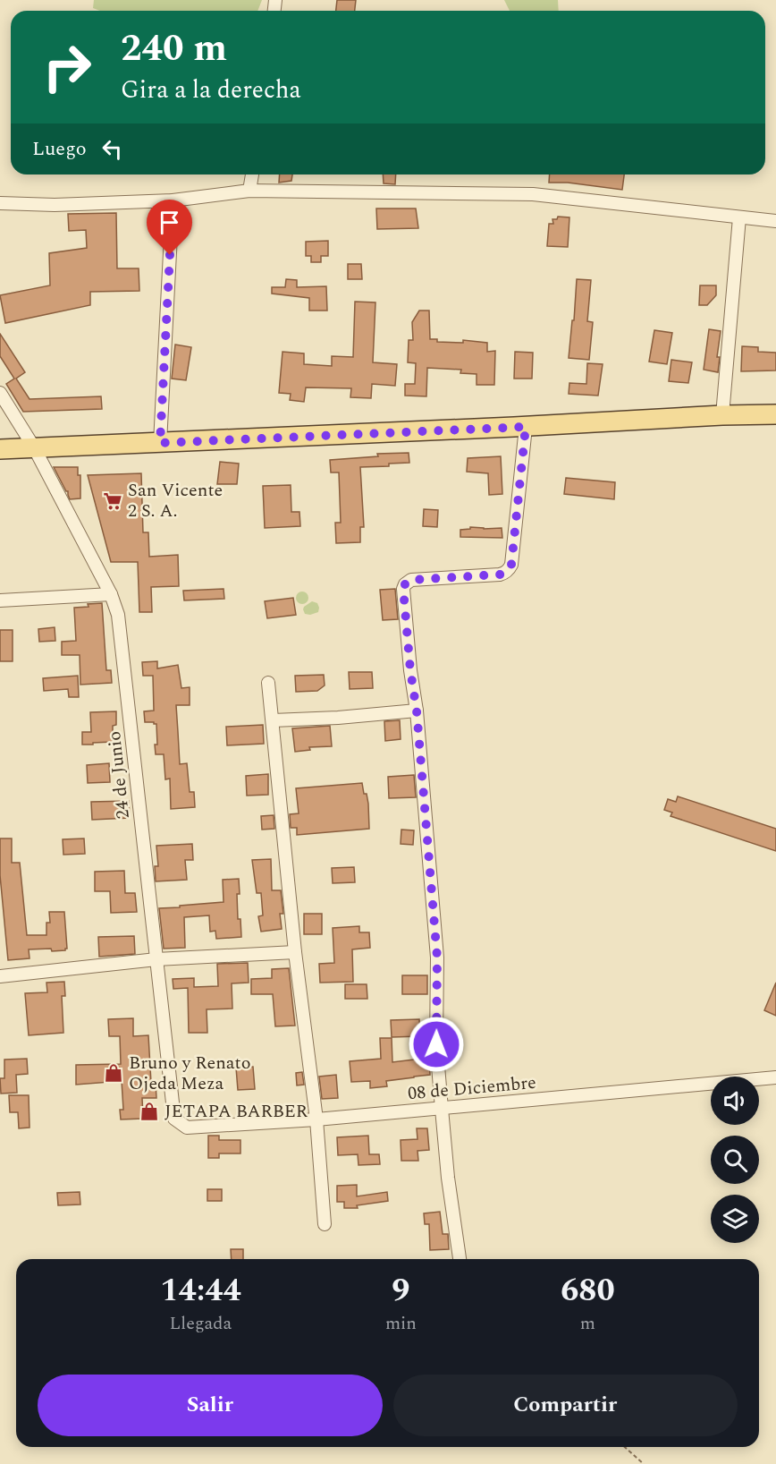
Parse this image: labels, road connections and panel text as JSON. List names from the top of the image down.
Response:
{
  "streets": {
    "street": ["24 de Junio", "08 de Diciembre"]
  },
  "crossings": [
    ["24 de Junio", "08 de Diciembre"]
  ],
  "places": {
    "supermarket": ["San Vicente 2 S. A."],
    "shop": ["Bruno y Renato Ojeda Meza", "JETAPA BARBER"]
  },
  "page": {
    "turn": ["240 m", "Gira a la derecha"],
    "then": "Luego",
    "eta": [
      "14:44",
      "Llegada",
      "9",
      "min",
      "680",
      "m"
    ],
    "buttons": ["Salir", "Compartir"]
  }
}
